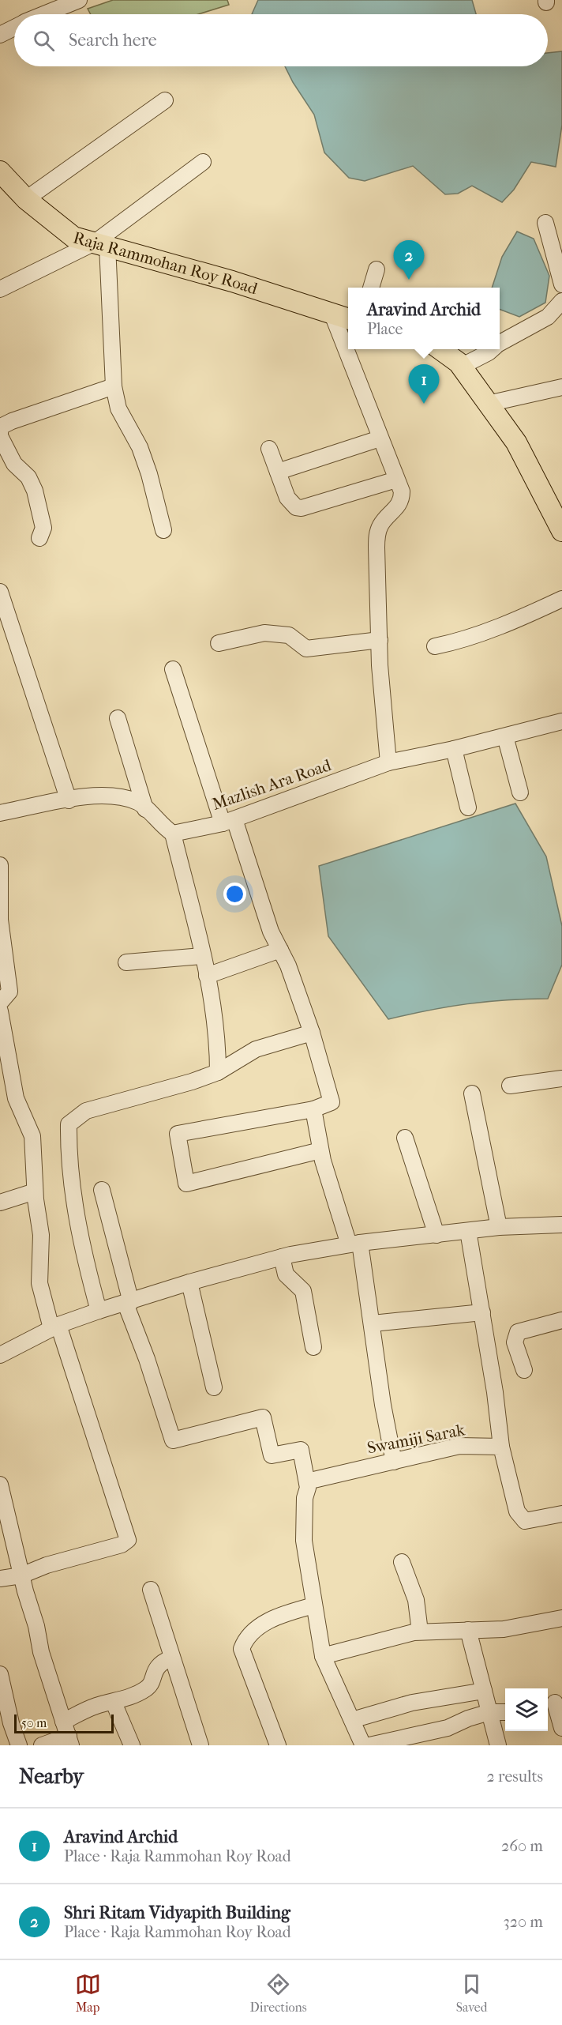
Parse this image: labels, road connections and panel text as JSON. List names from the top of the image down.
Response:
{
  "streets": {
    "main road": ["Raja Rammohan Roy Road"],
    "street": ["Mazlish Ara Road", "Swamiji Sarak"]
  },
  "scale_bar": "50 m",
  "page": {
    "search": "Search here",
    "pins": ["2", "1"],
    "popup": ["Aravind Archid", "Place"],
    "scale": "50 m",
    "heading": ["Nearby", "2 results"],
    "list": [
      {
        "mark": "1",
        "name": "Aravind Archid",
        "note": "Place · Raja Rammohan Roy Road",
        "value": "260 m"
      },
      {
        "mark": "2",
        "name": "Shri Ritam Vidyapith Building",
        "note": "Place · Raja Rammohan Roy Road",
        "value": "320 m"
      }
    ],
    "nav": ["Map", "Directions", "Saved"]
  }
}
